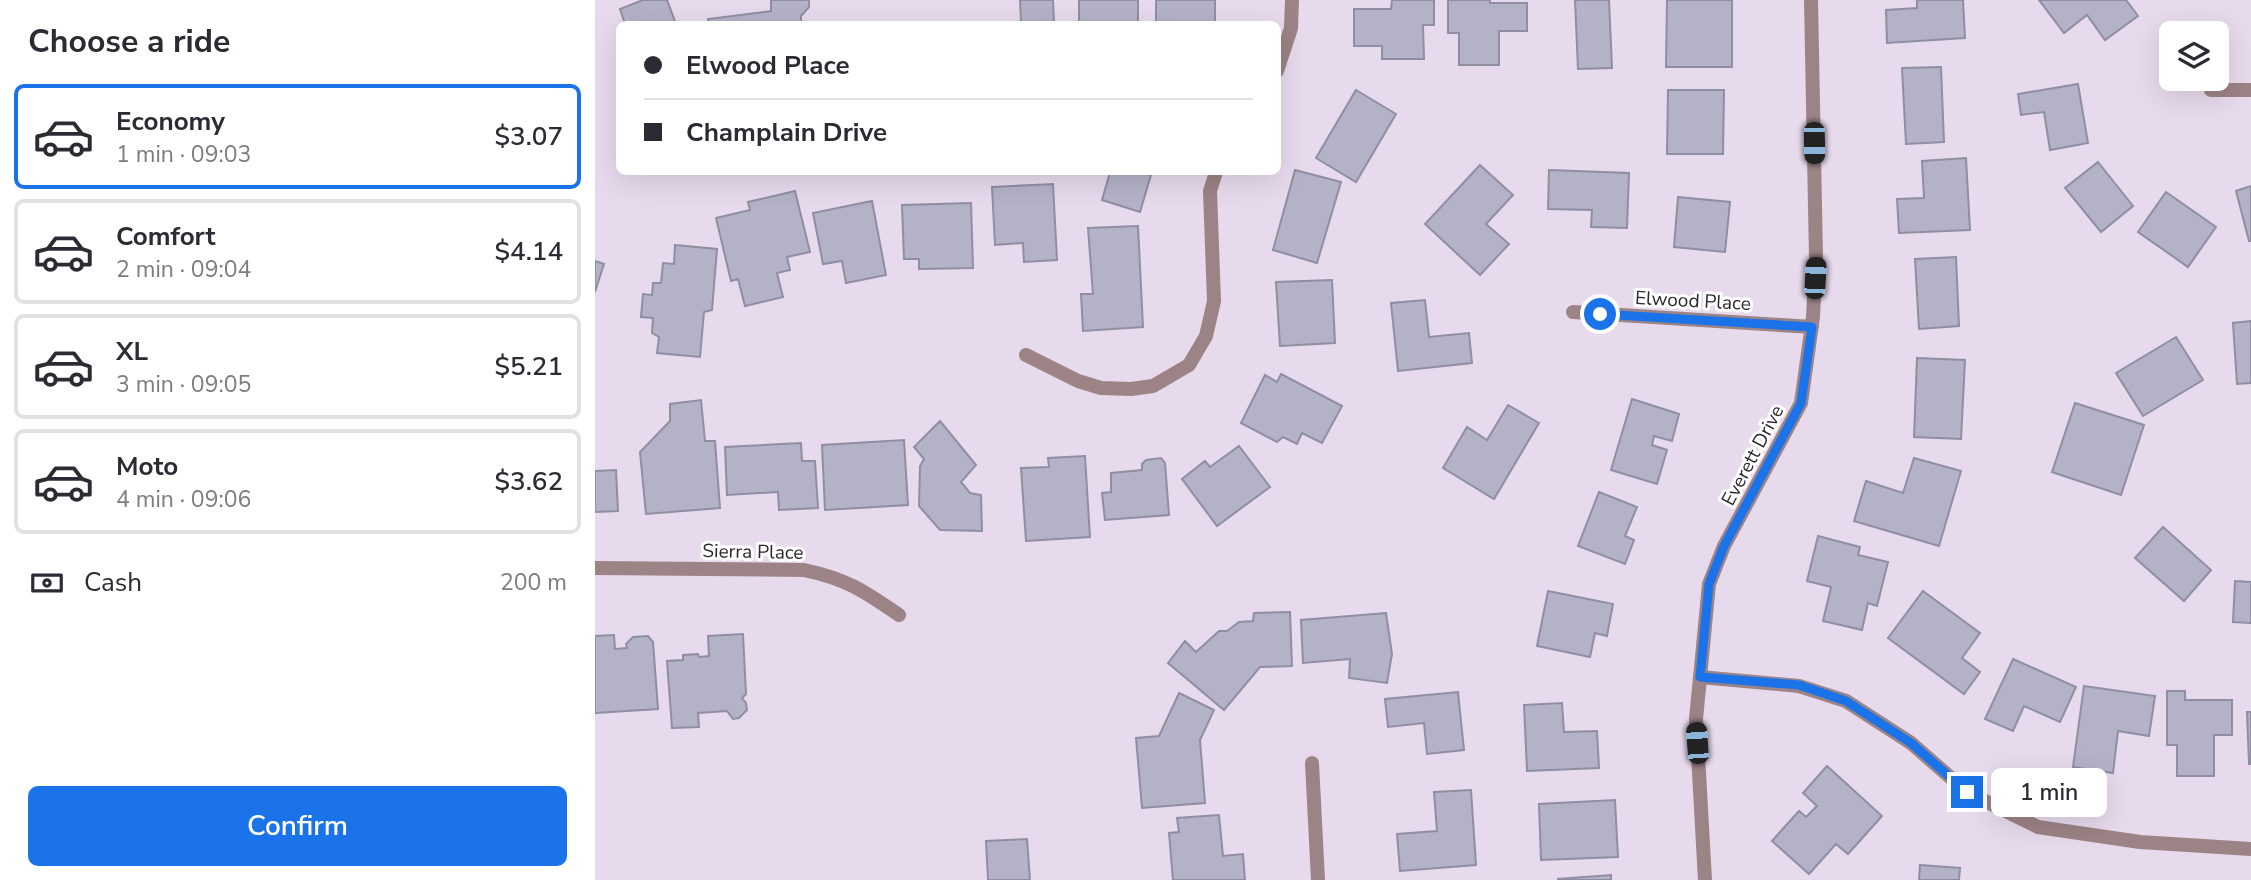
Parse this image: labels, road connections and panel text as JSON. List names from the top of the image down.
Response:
{
  "streets": {
    "street": ["Elwood Place", "Everett Drive", "Sierra Place"]
  },
  "crossings": [
    ["Elwood Place", "Everett Drive"]
  ],
  "page": {
    "heading": "Choose a ride",
    "banner": ["Elwood Place", "Champlain Drive"],
    "list": [
      {
        "name": "Economy",
        "note": "1 min · 09:03",
        "value": "$3.07"
      },
      {
        "name": "Comfort",
        "note": "2 min · 09:04",
        "value": "$4.14"
      },
      {
        "name": "XL",
        "note": "3 min · 09:05",
        "value": "$5.21"
      },
      {
        "name": "Moto",
        "note": "4 min · 09:06",
        "value": "$3.62"
      }
    ],
    "pay": ["Cash", "200 m"],
    "bubble": "1 min",
    "buttons": "Confirm"
  }
}
